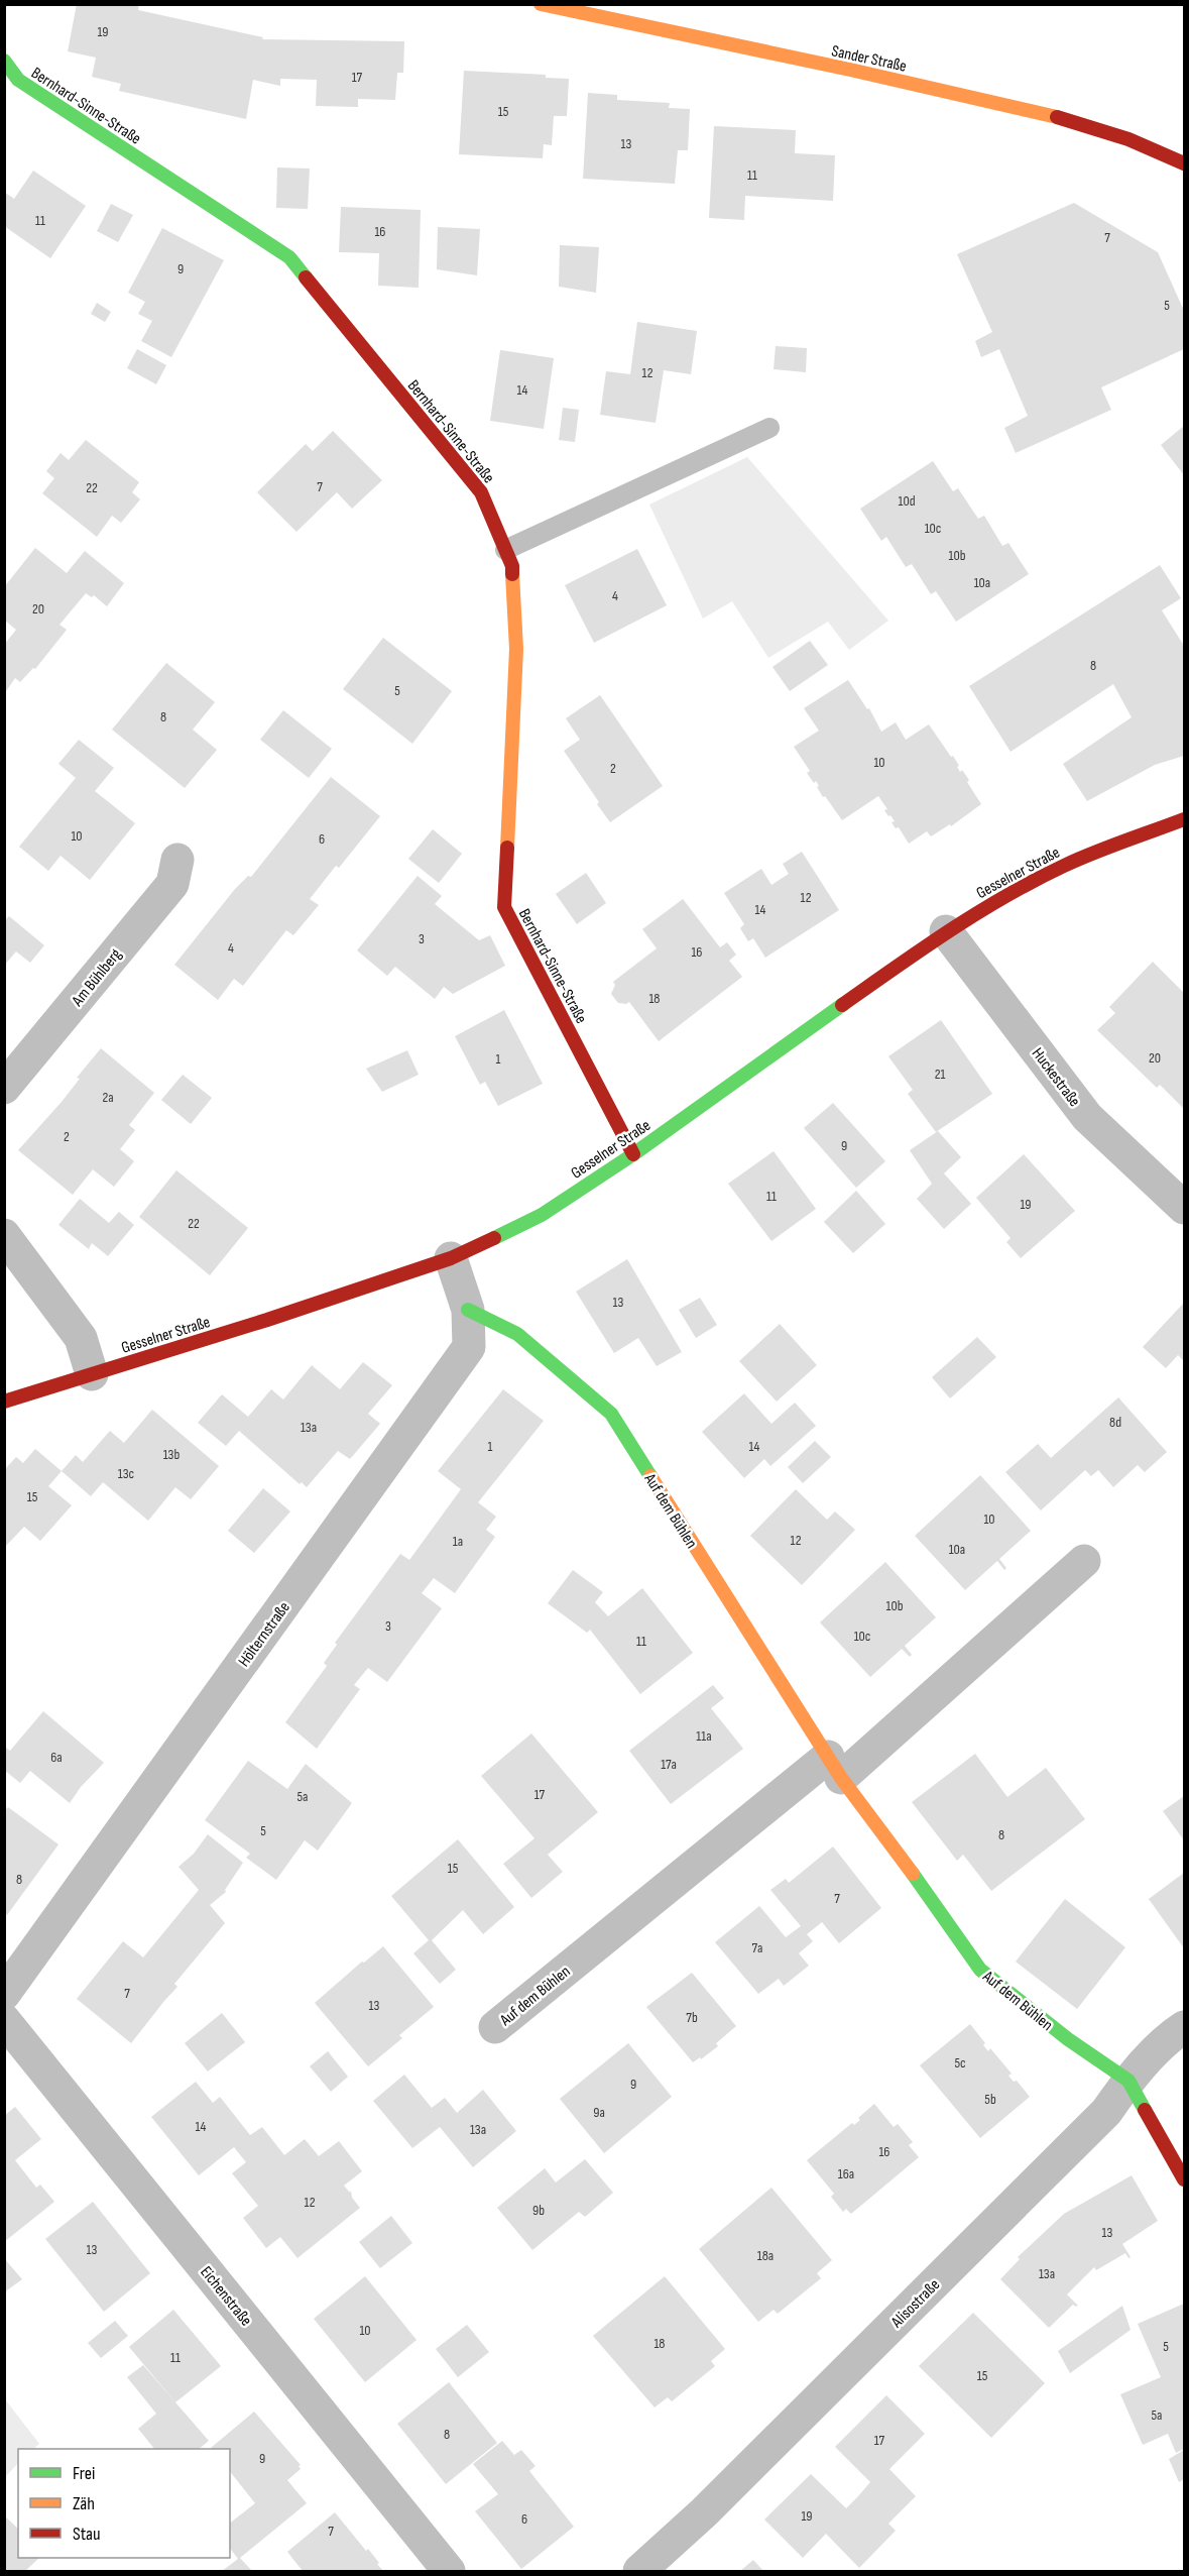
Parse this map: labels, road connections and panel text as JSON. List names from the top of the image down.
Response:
{
  "streets": {
    "street": [
      "Sander Straße",
      "Bernhard-Sinne-Straße",
      "Gesselner Straße",
      "Am Bühlberg",
      "Huckestraße",
      "Auf dem Bühlen",
      "Hölternstraße",
      "Eichenstraße",
      "Alisostraße"
    ]
  },
  "crossings": [
    ["Bernhard-Sinne-Straße", "Gesselner Straße"],
    ["Gesselner Straße", "Huckestraße"],
    ["Gesselner Straße", "Hölternstraße"],
    ["Auf dem Bühlen", "Hölternstraße"],
    ["Auf dem Bühlen", "Alisostraße"]
  ],
  "house_numbers": [
    "19",
    "17",
    "15",
    "13",
    "11",
    "11",
    "16",
    "7",
    "9",
    "5",
    "12",
    "14",
    "7",
    "22",
    "10d",
    "10c",
    "10b",
    "10a",
    "4",
    "20",
    "8",
    "5",
    "8",
    "10",
    "2",
    "10",
    "6",
    "12",
    "14",
    "3",
    "4",
    "16",
    "18",
    "20",
    "1",
    "21",
    "2a",
    "2",
    "9",
    "11",
    "19",
    "22",
    "13",
    "8d",
    "13a",
    "1",
    "14",
    "13b",
    "13c",
    "15",
    "10",
    "12",
    "1a",
    "10a",
    "10b",
    "3",
    "10c",
    "11",
    "11a",
    "6a",
    "17a",
    "17",
    "5a",
    "5",
    "8",
    "15",
    "8",
    "7",
    "7a",
    "7",
    "13",
    "7b",
    "5c",
    "9",
    "5b",
    "9a",
    "14",
    "13a",
    "16",
    "16a",
    "12",
    "9b",
    "13",
    "13",
    "18a",
    "13a",
    "10",
    "18",
    "5",
    "11",
    "15",
    "5a",
    "8",
    "17",
    "9",
    "19",
    "6",
    "7"
  ],
  "legend": ["Frei", "Zäh", "Stau"]
}
